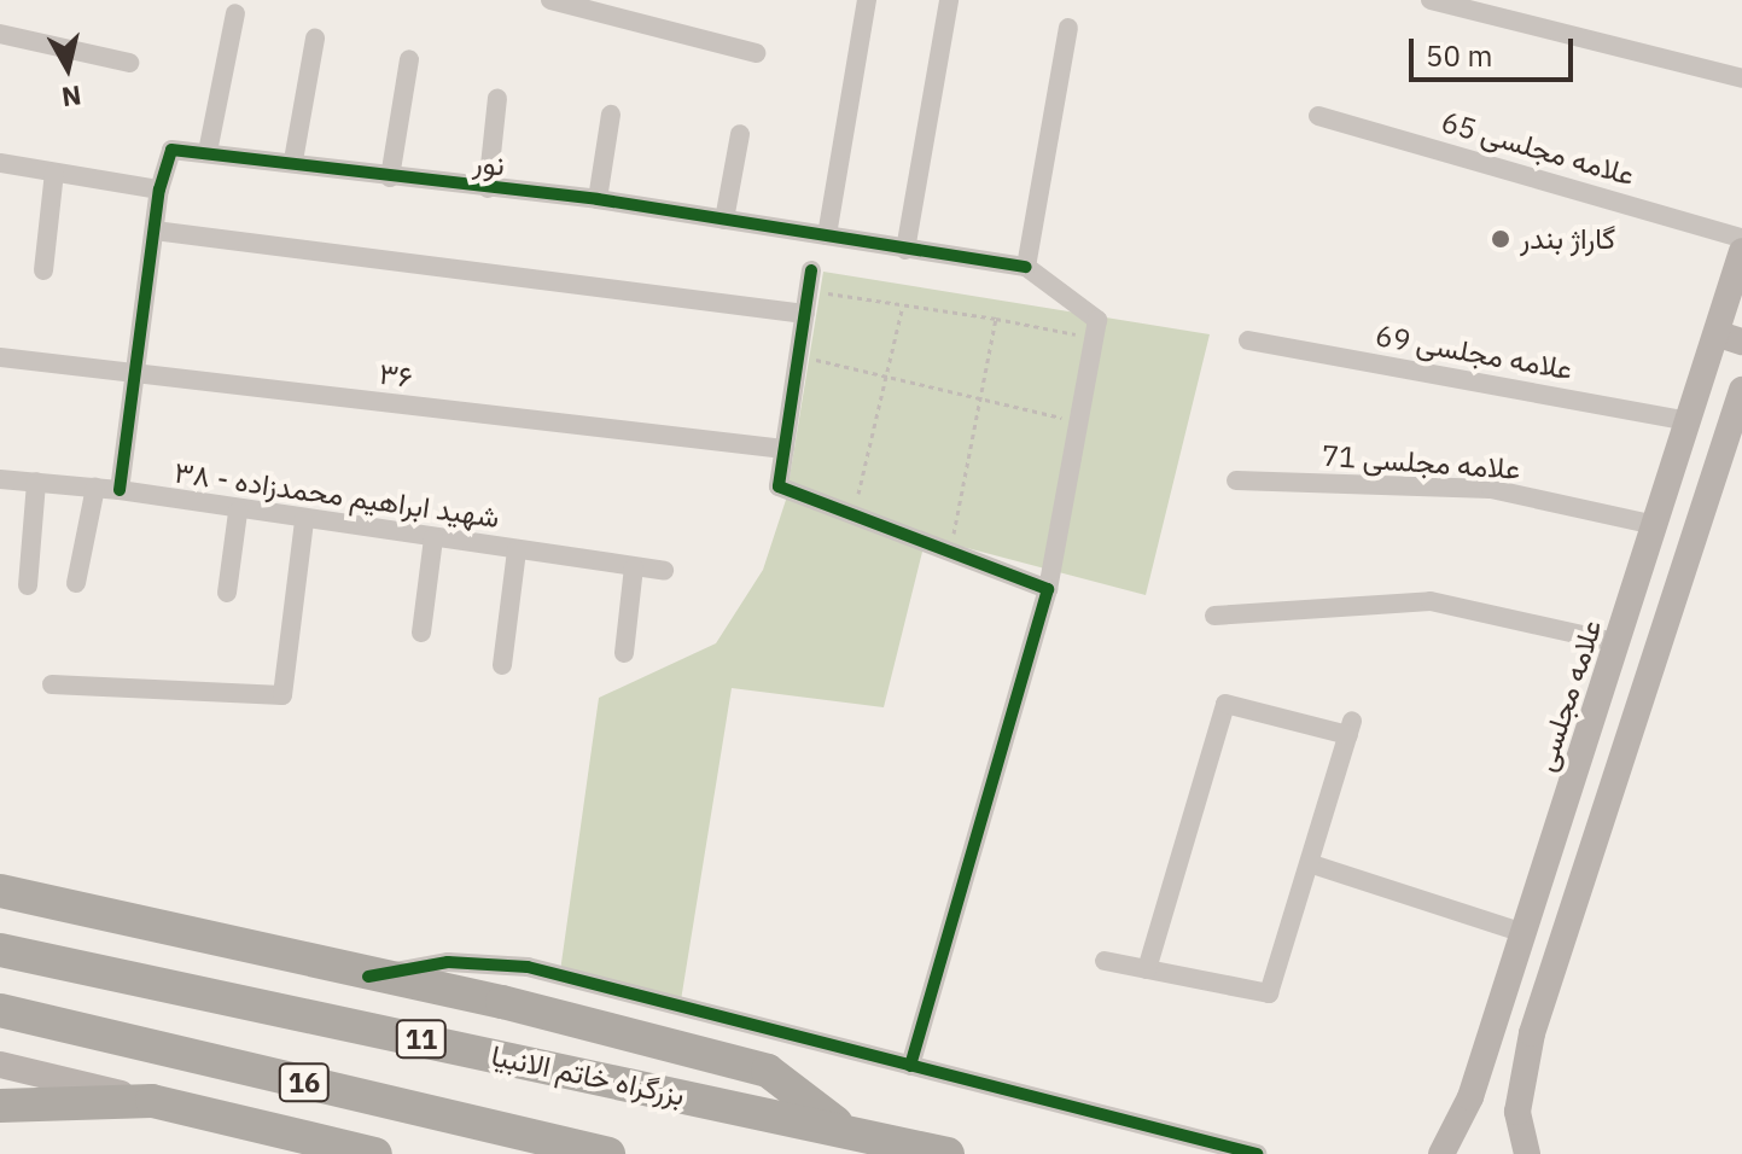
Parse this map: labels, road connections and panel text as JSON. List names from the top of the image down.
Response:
{
  "streets": {
    "highway": ["11", "بزرگراه خاتم الانبیا", "16"],
    "main road": ["علامه مجلسی"],
    "street": [
      "علامه مجلسی 65",
      "نور",
      "علامه مجلسی 69",
      "۳۶",
      "علامه مجلسی 71",
      "شهید ابراهیم محمدزاده - ۳۸"
    ]
  },
  "crossings": [
    ["نور", "۳۶"],
    ["نور", "شهید ابراهیم محمدزاده - ۳۸"],
    ["علامه مجلسی 69", "علامه مجلسی"],
    ["علامه مجلسی 71", "علامه مجلسی"]
  ],
  "places": ["گاراژ بندر"],
  "scale_bar": "50 m",
  "north": "bottom"
}
